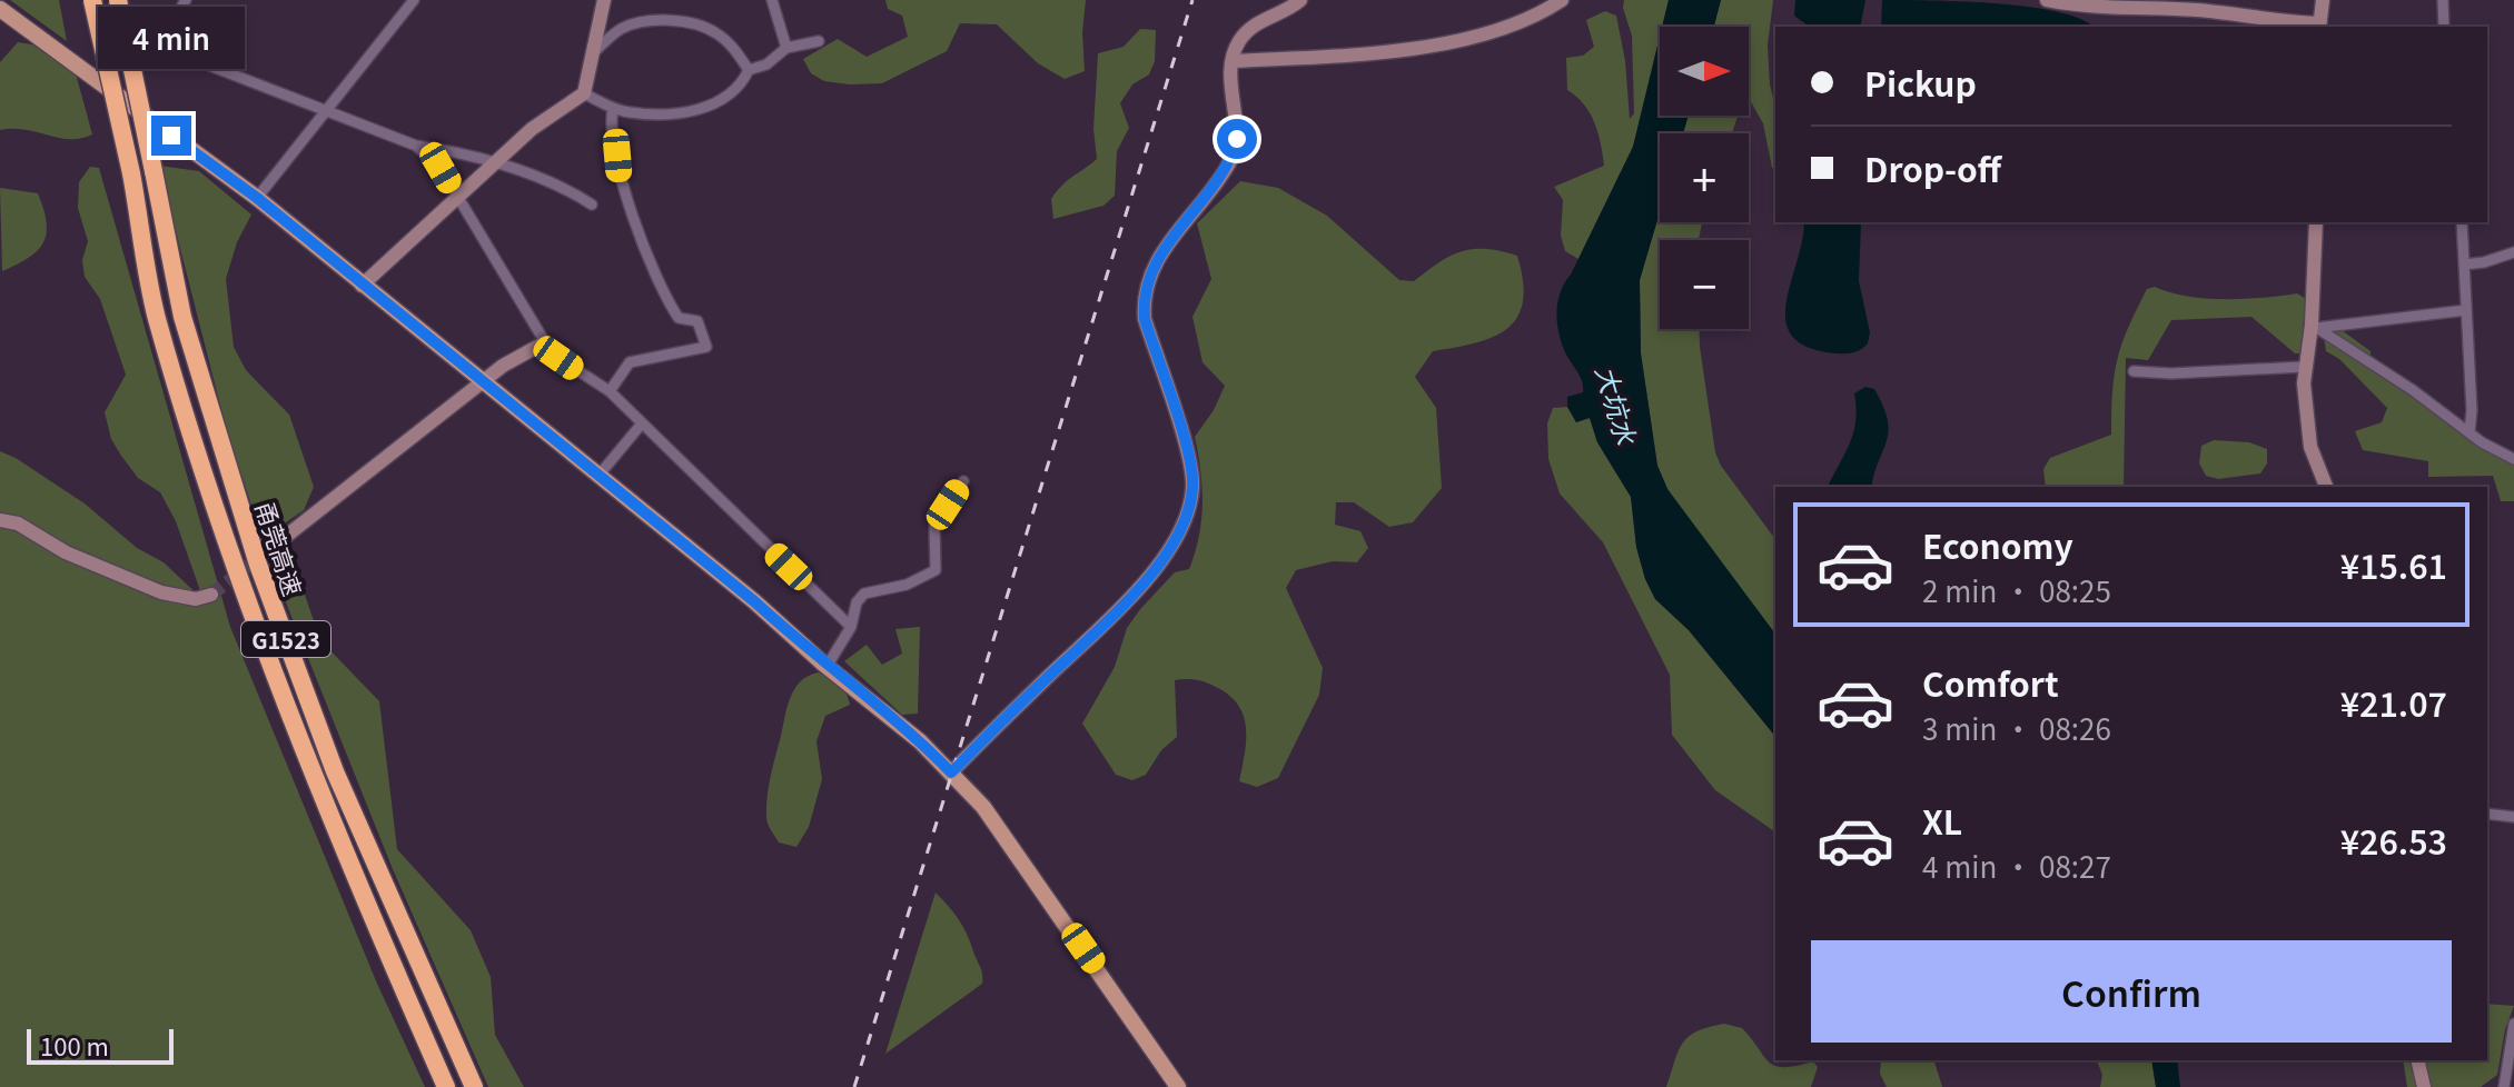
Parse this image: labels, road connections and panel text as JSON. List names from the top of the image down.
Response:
{
  "streets": {
    "highway": ["甬莞高速", "G1523"]
  },
  "water": ["大坑水"],
  "scale_bar": "100 m",
  "north": "right",
  "page": {
    "bubble": "4 min",
    "map_buttons": ["+", "−"],
    "banner": ["Pickup", "Drop-off"],
    "list": [
      {
        "name": "Economy",
        "note": "2 min · 08:25",
        "value": "¥15.61"
      },
      {
        "name": "Comfort",
        "note": "3 min · 08:26",
        "value": "¥21.07"
      },
      {
        "name": "XL",
        "note": "4 min · 08:27",
        "value": "¥26.53"
      }
    ],
    "buttons": "Confirm",
    "scale": "100 m"
  }
}
